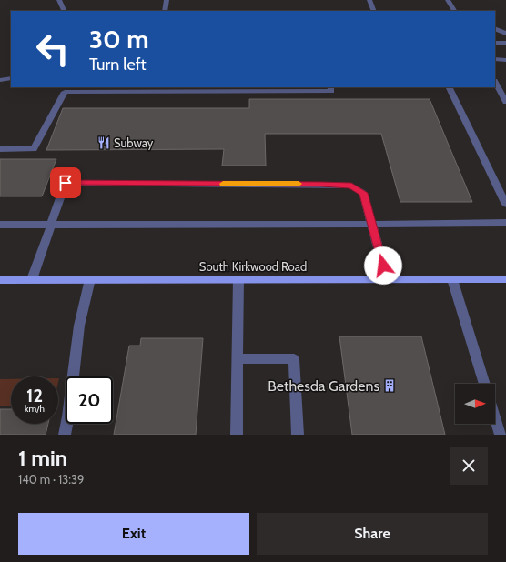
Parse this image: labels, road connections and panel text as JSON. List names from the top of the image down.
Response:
{
  "streets": {
    "main road": ["South Kirkwood Road"]
  },
  "places": {
    "restaurant": ["Subway"],
    "building": ["Bethesda Gardens"]
  },
  "north": "right",
  "page": {
    "turn": ["30 m", "Turn left"],
    "speed": "12 km/h",
    "limit": "20",
    "heading": ["1 min", "140 m · 13:39"],
    "buttons": ["Exit", "Share"]
  }
}
